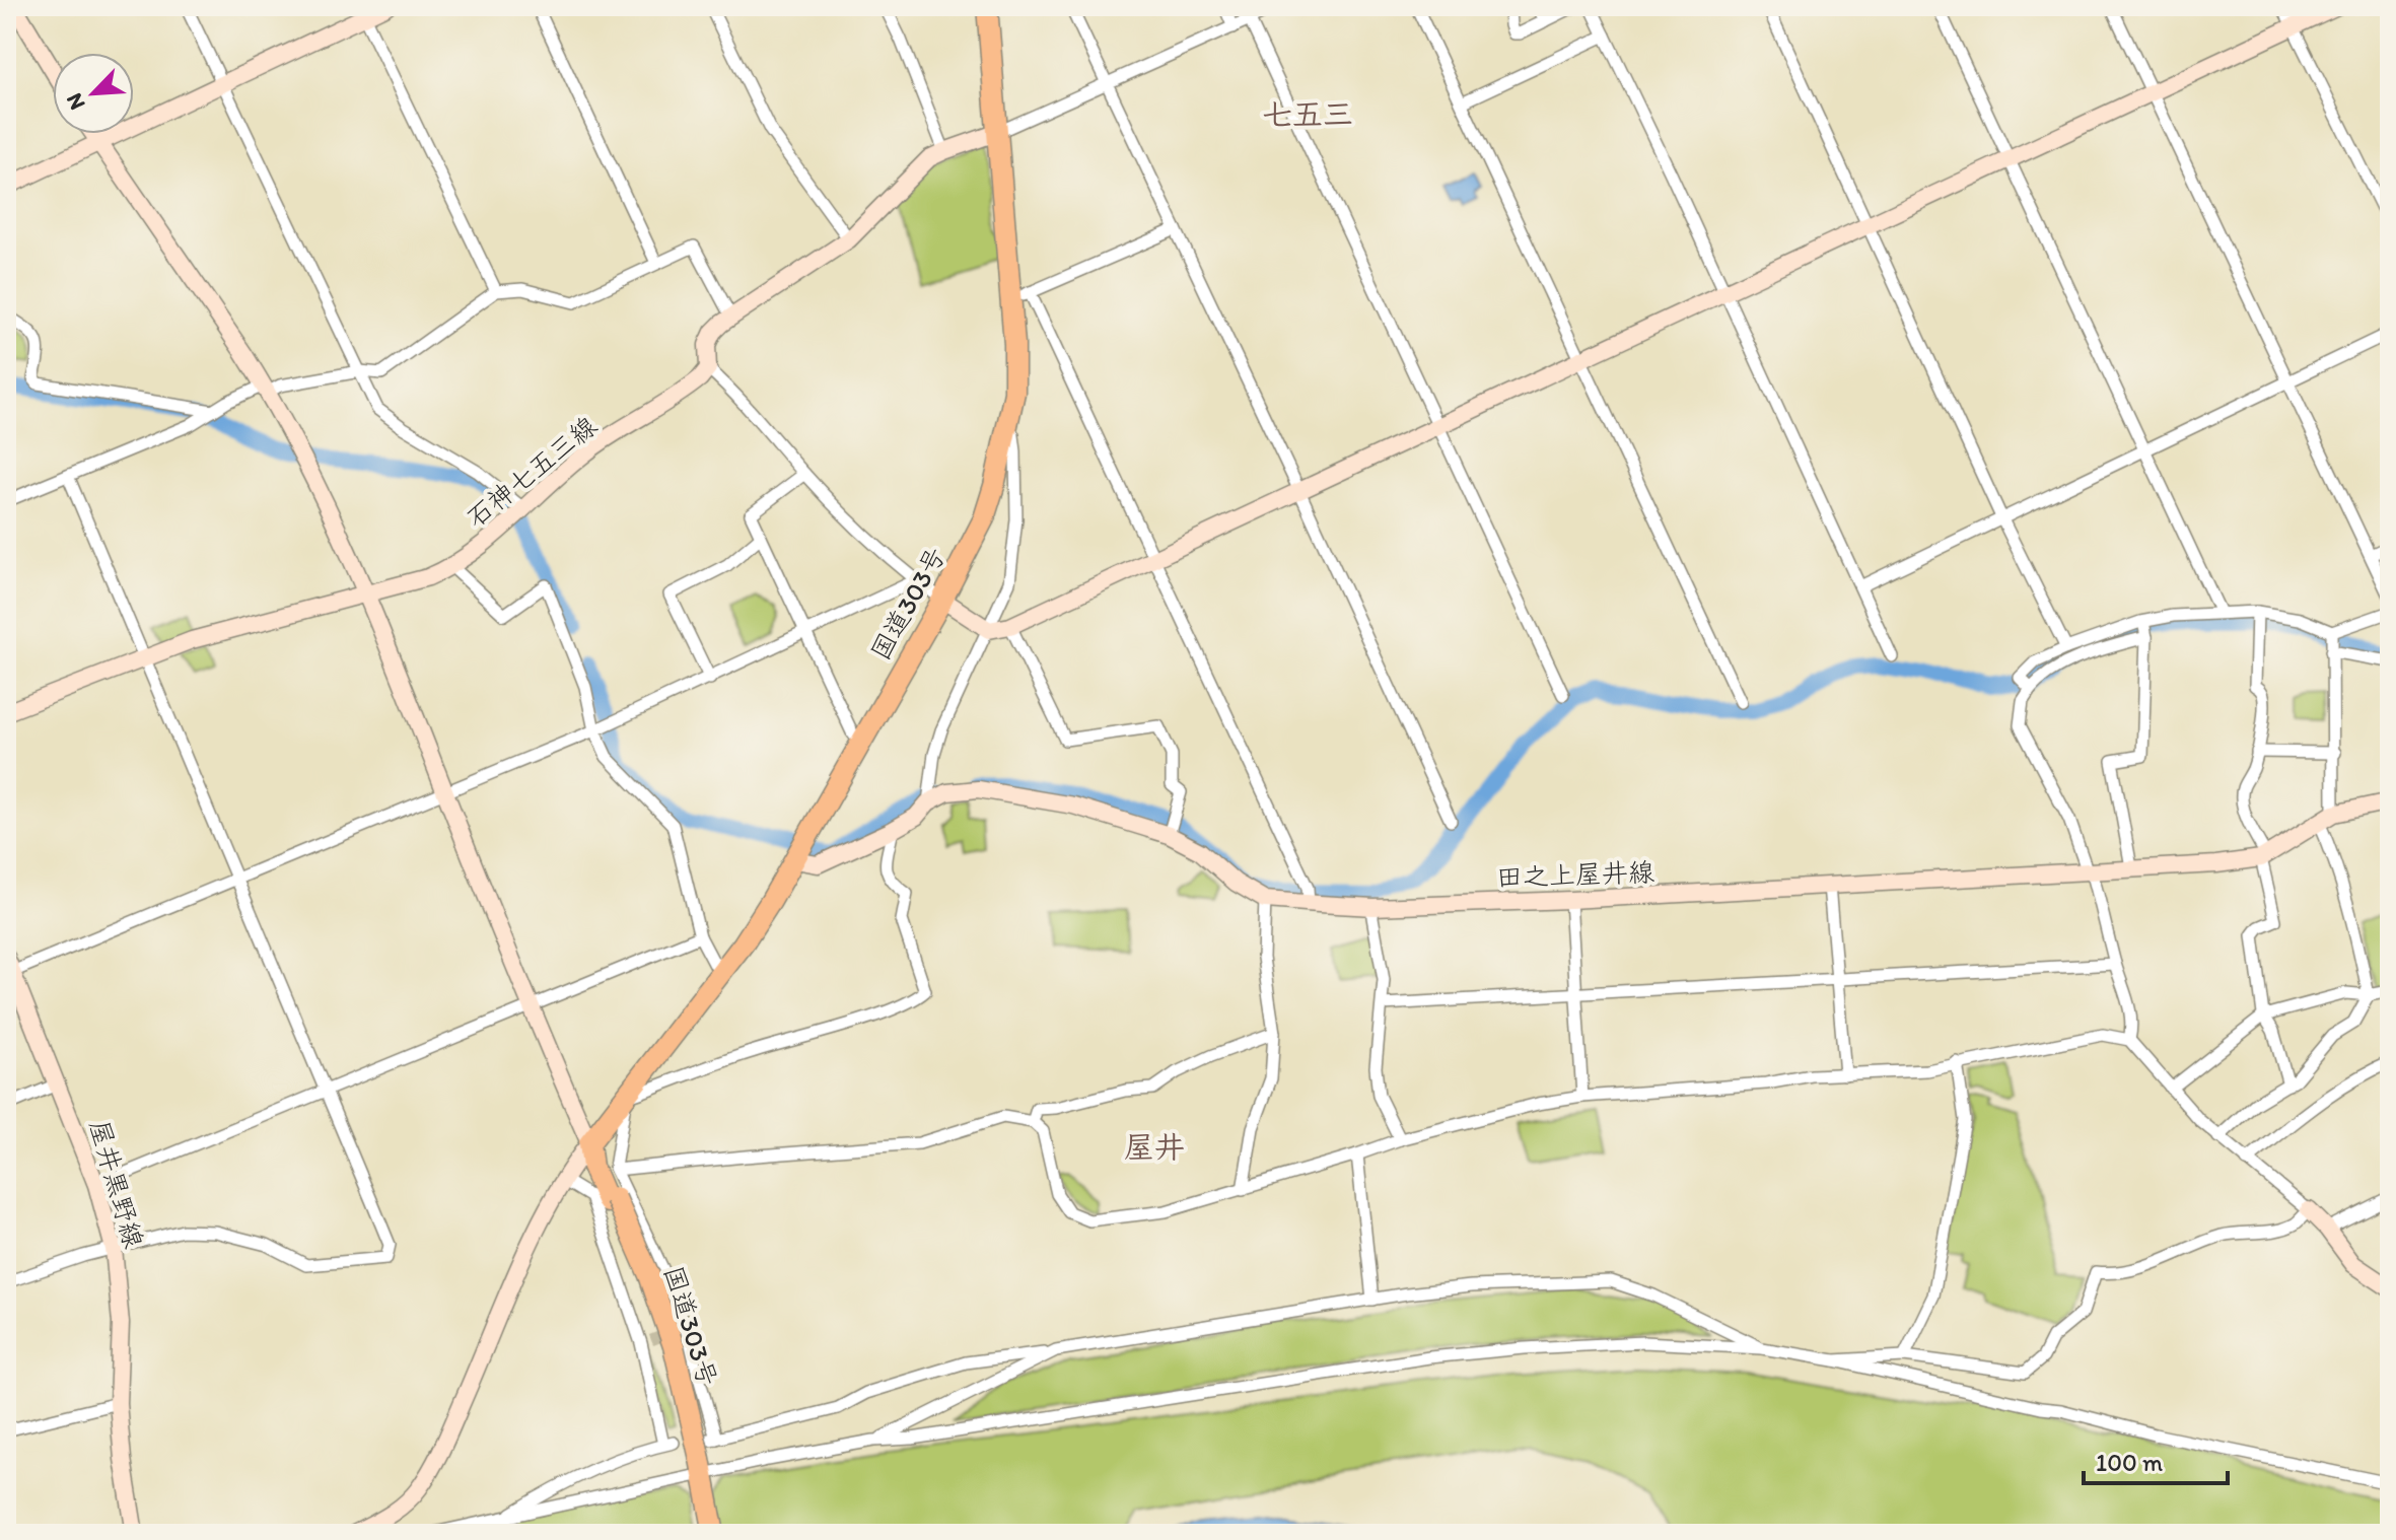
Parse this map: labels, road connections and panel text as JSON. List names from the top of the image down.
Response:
{
  "streets": {
    "highway": ["国道303号"],
    "street": ["石神七五三線", "田之上屋井線", "屋井黒野線"]
  },
  "crossings": [
    ["国道303号", "田之上屋井線"]
  ],
  "districts": ["七五三", "屋井"],
  "scale_bar": "100 m",
  "north": "bottom left"
}
